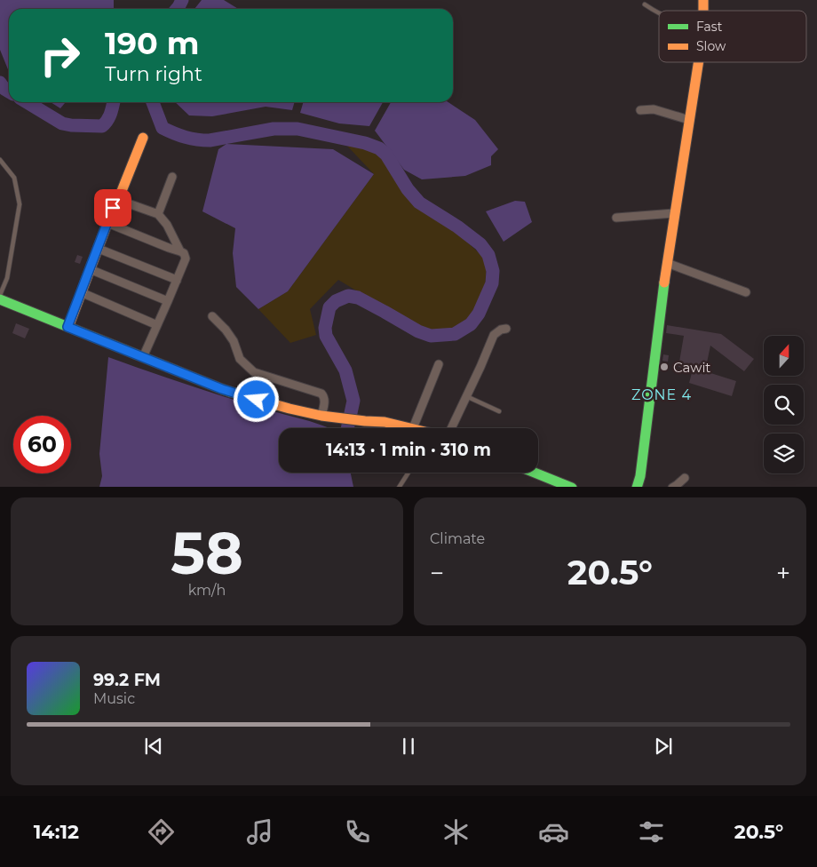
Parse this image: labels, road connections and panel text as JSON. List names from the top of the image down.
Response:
{
  "districts": ["ZONE 4"],
  "places": ["Cawit"],
  "legend": ["Fast", "Slow"],
  "north": "top",
  "page": {
    "turn": ["190 m", "Turn right"],
    "limit": "60",
    "trip": "14:13 · 1 min · 310 m",
    "tile": [
      ["58", "km/h"],
      "Climate"
    ],
    "heat": ["−", "20.5°", "+"],
    "song": ["99.2 FM", "Music"],
    "tabs": ["14:12", "20.5°"]
  }
}
